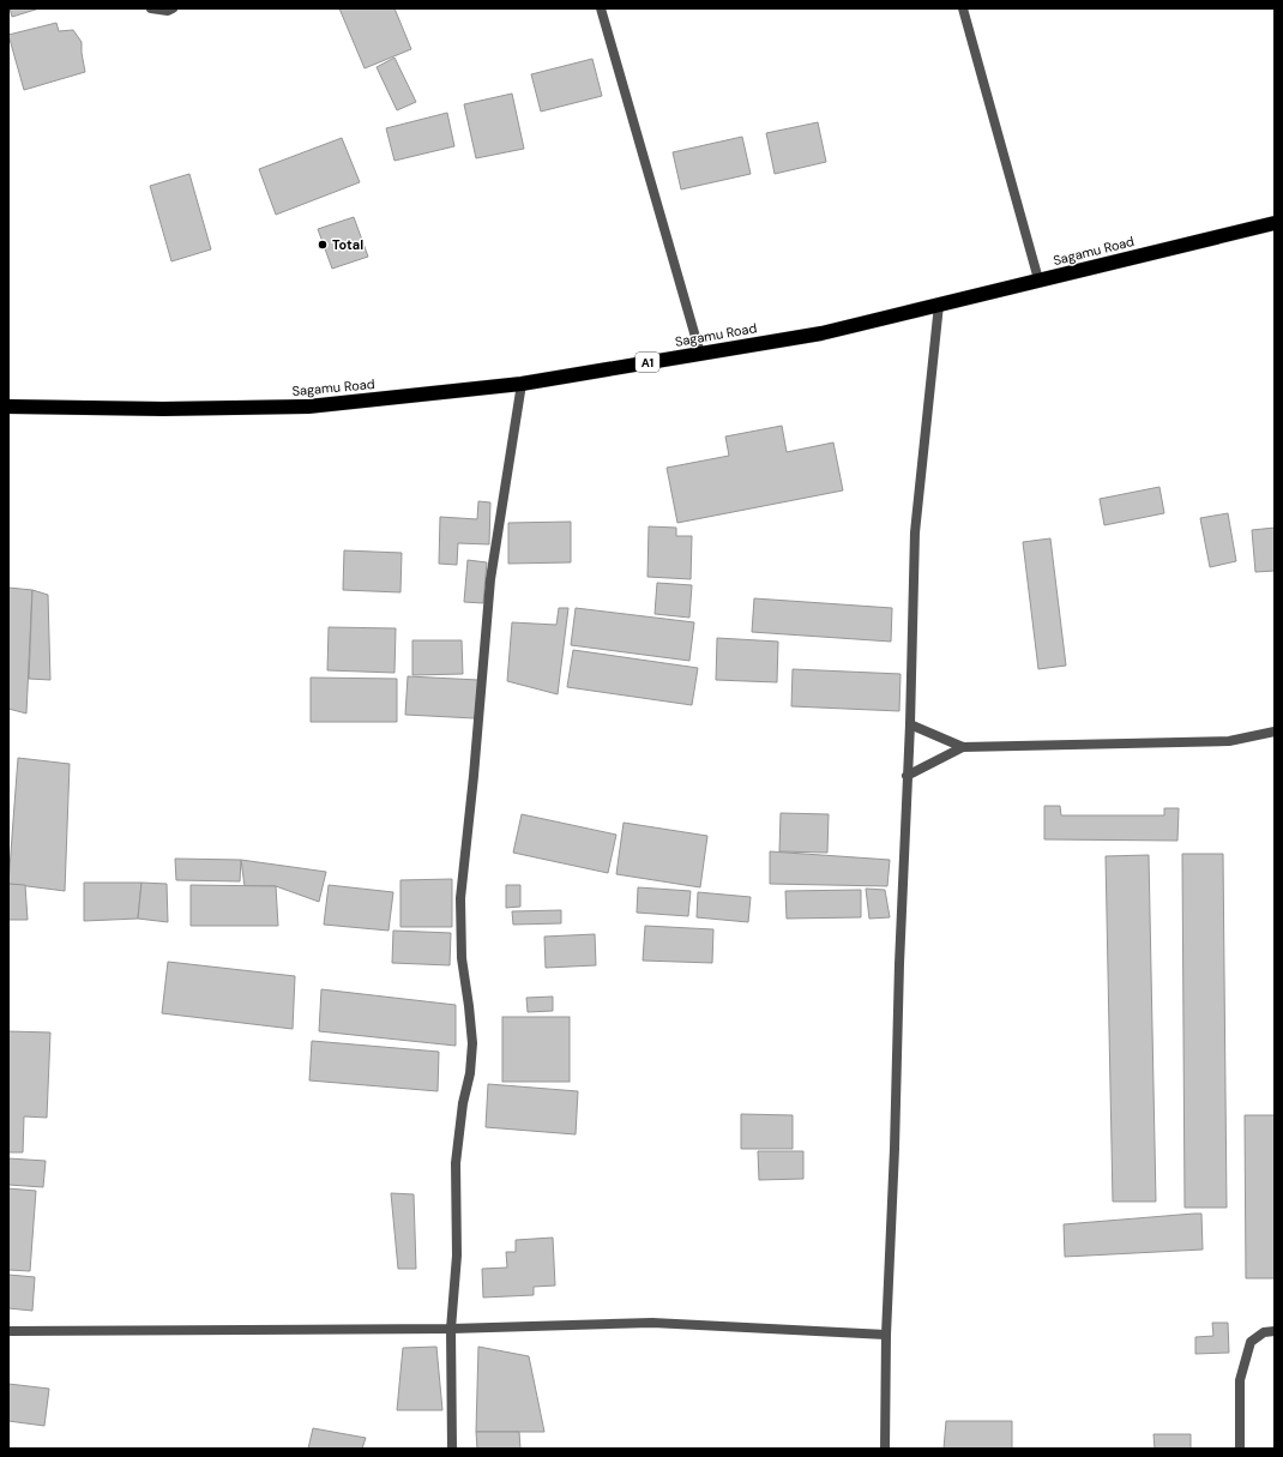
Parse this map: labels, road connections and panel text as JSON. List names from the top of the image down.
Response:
{
  "streets": {
    "highway": ["Sagamu Road", "A1"]
  },
  "places": ["Total"]
}
